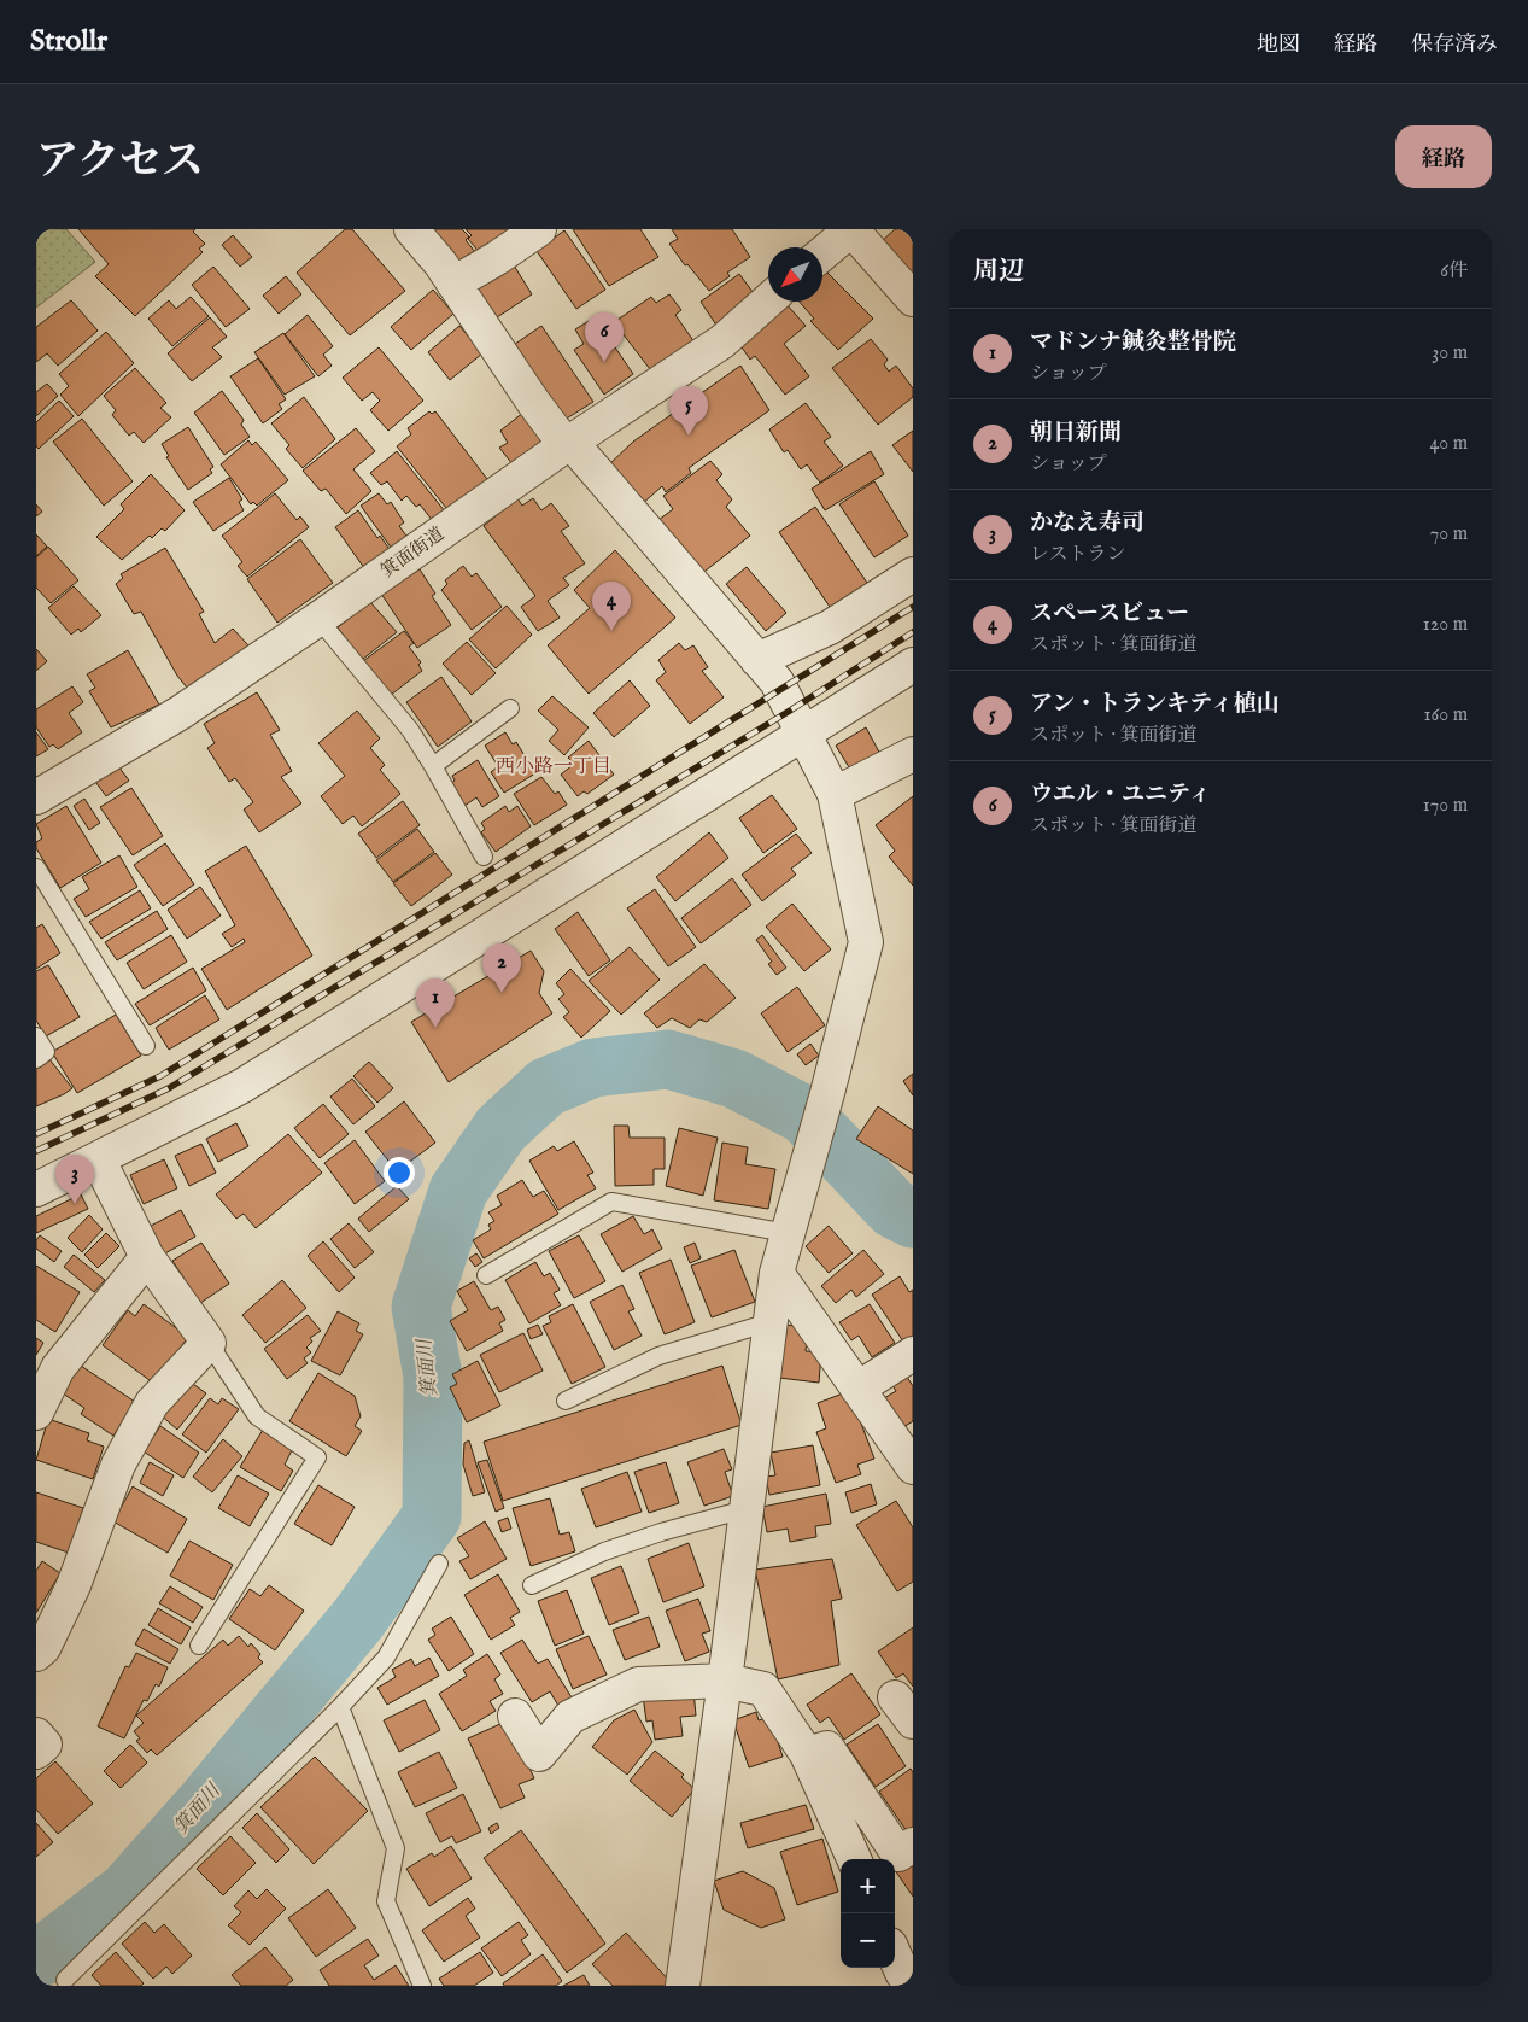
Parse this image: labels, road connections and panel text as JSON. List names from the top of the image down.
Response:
{
  "streets": {
    "street": ["箕面街道"]
  },
  "districts": ["西小路一丁目"],
  "water": ["箕面川"],
  "north": "bottom left",
  "page": {
    "header": "Strollr",
    "nav": ["地図", "経路", "保存済み"],
    "title": "アクセス",
    "buttons": "経路",
    "heading": ["周辺", "6件"],
    "list": [
      {
        "mark": "1",
        "name": "マドンナ鍼灸整骨院",
        "note": "ショップ",
        "value": "30 m"
      },
      {
        "mark": "2",
        "name": "朝日新聞",
        "note": "ショップ",
        "value": "40 m"
      },
      {
        "mark": "3",
        "name": "かなえ寿司",
        "note": "レストラン",
        "value": "70 m"
      },
      {
        "mark": "4",
        "name": "スペースビュー",
        "note": "スポット · 箕面街道",
        "value": "120 m"
      },
      {
        "mark": "5",
        "name": "アン・トランキティ植山",
        "note": "スポット · 箕面街道",
        "value": "160 m"
      },
      {
        "mark": "6",
        "name": "ウエル・ユニティ",
        "note": "スポット · 箕面街道",
        "value": "170 m"
      }
    ],
    "pins": [
      "6",
      "5",
      "4",
      "2",
      "1",
      "3"
    ],
    "map_buttons": ["+", "−"]
  }
}
